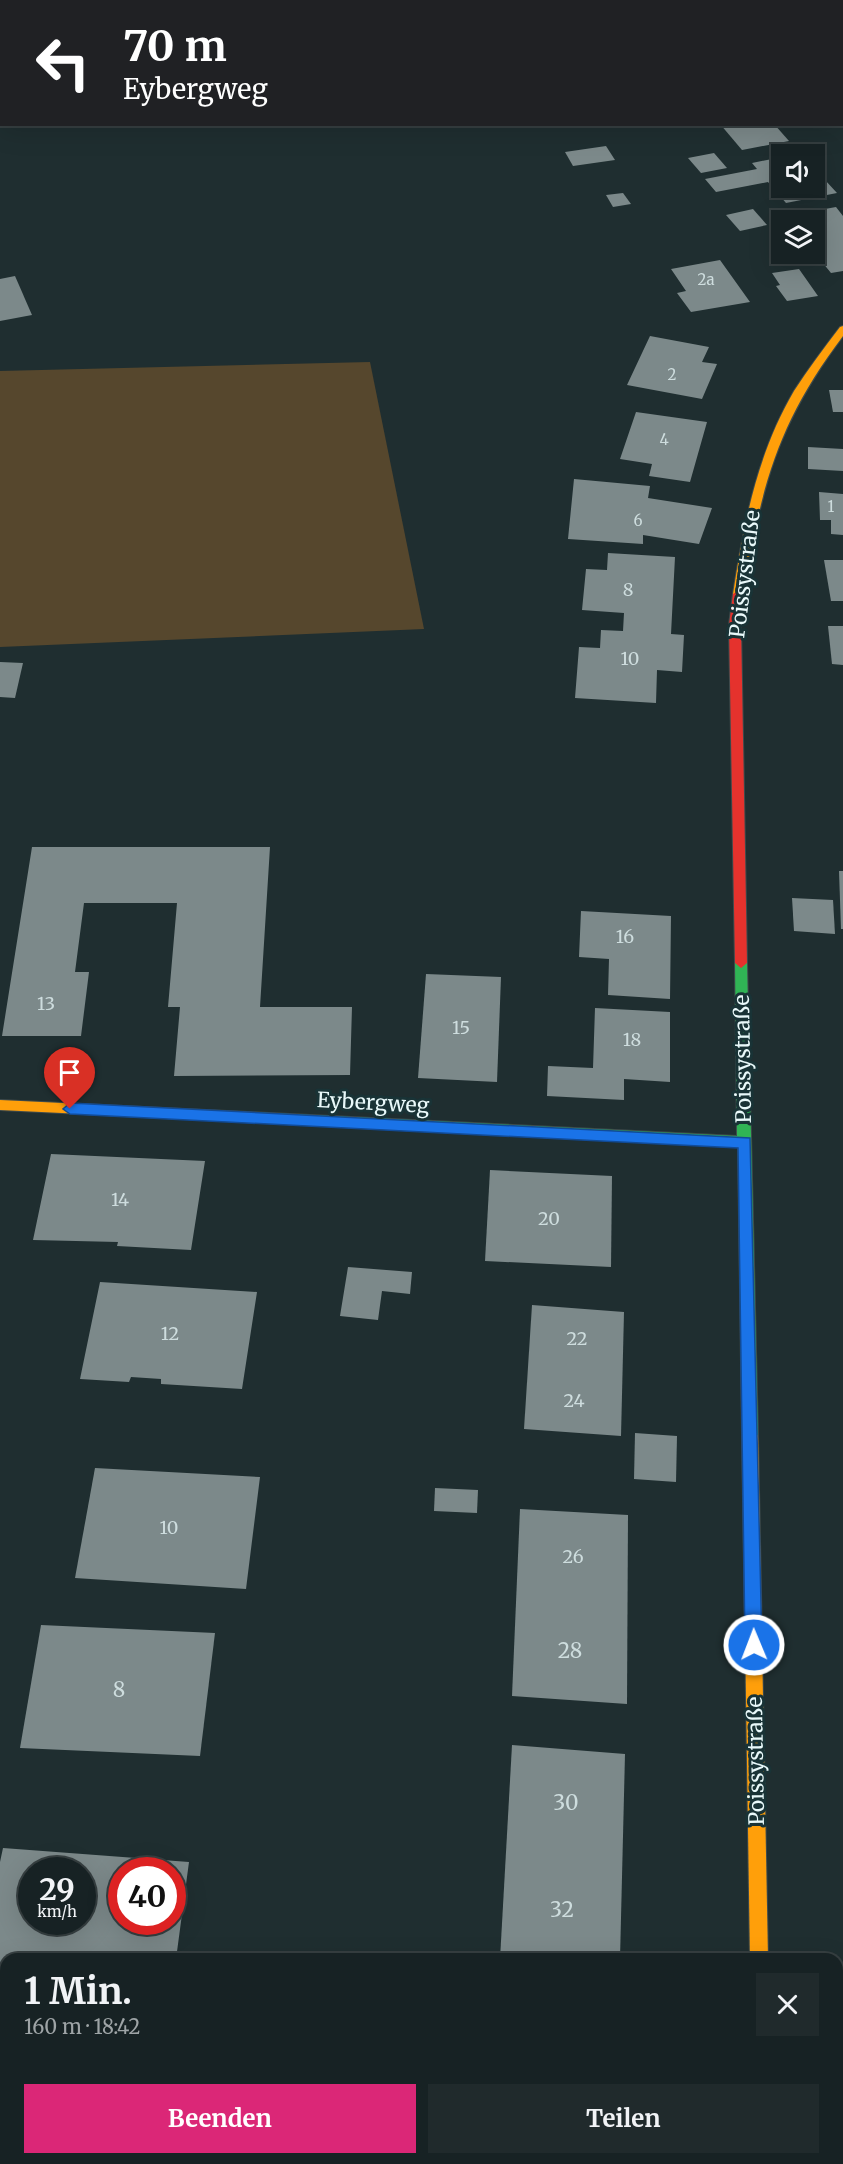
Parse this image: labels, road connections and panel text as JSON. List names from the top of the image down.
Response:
{
  "streets": {
    "street": ["Poissystraße", "Eybergweg"]
  },
  "crossings": [
    ["Poissystraße", "Eybergweg"]
  ],
  "house_numbers": [
    "2a",
    "2",
    "4",
    "1",
    "6",
    "8",
    "10",
    "16",
    "13",
    "15",
    "18",
    "14",
    "20",
    "12",
    "22",
    "24",
    "10",
    "26",
    "28",
    "8",
    "30",
    "32"
  ],
  "page": {
    "turn": ["70 m", "Eybergweg"],
    "speed": "29 km/h",
    "limit": "40",
    "heading": ["1 Min.", "160 m · 18:42"],
    "buttons": ["Beenden", "Teilen"]
  }
}
